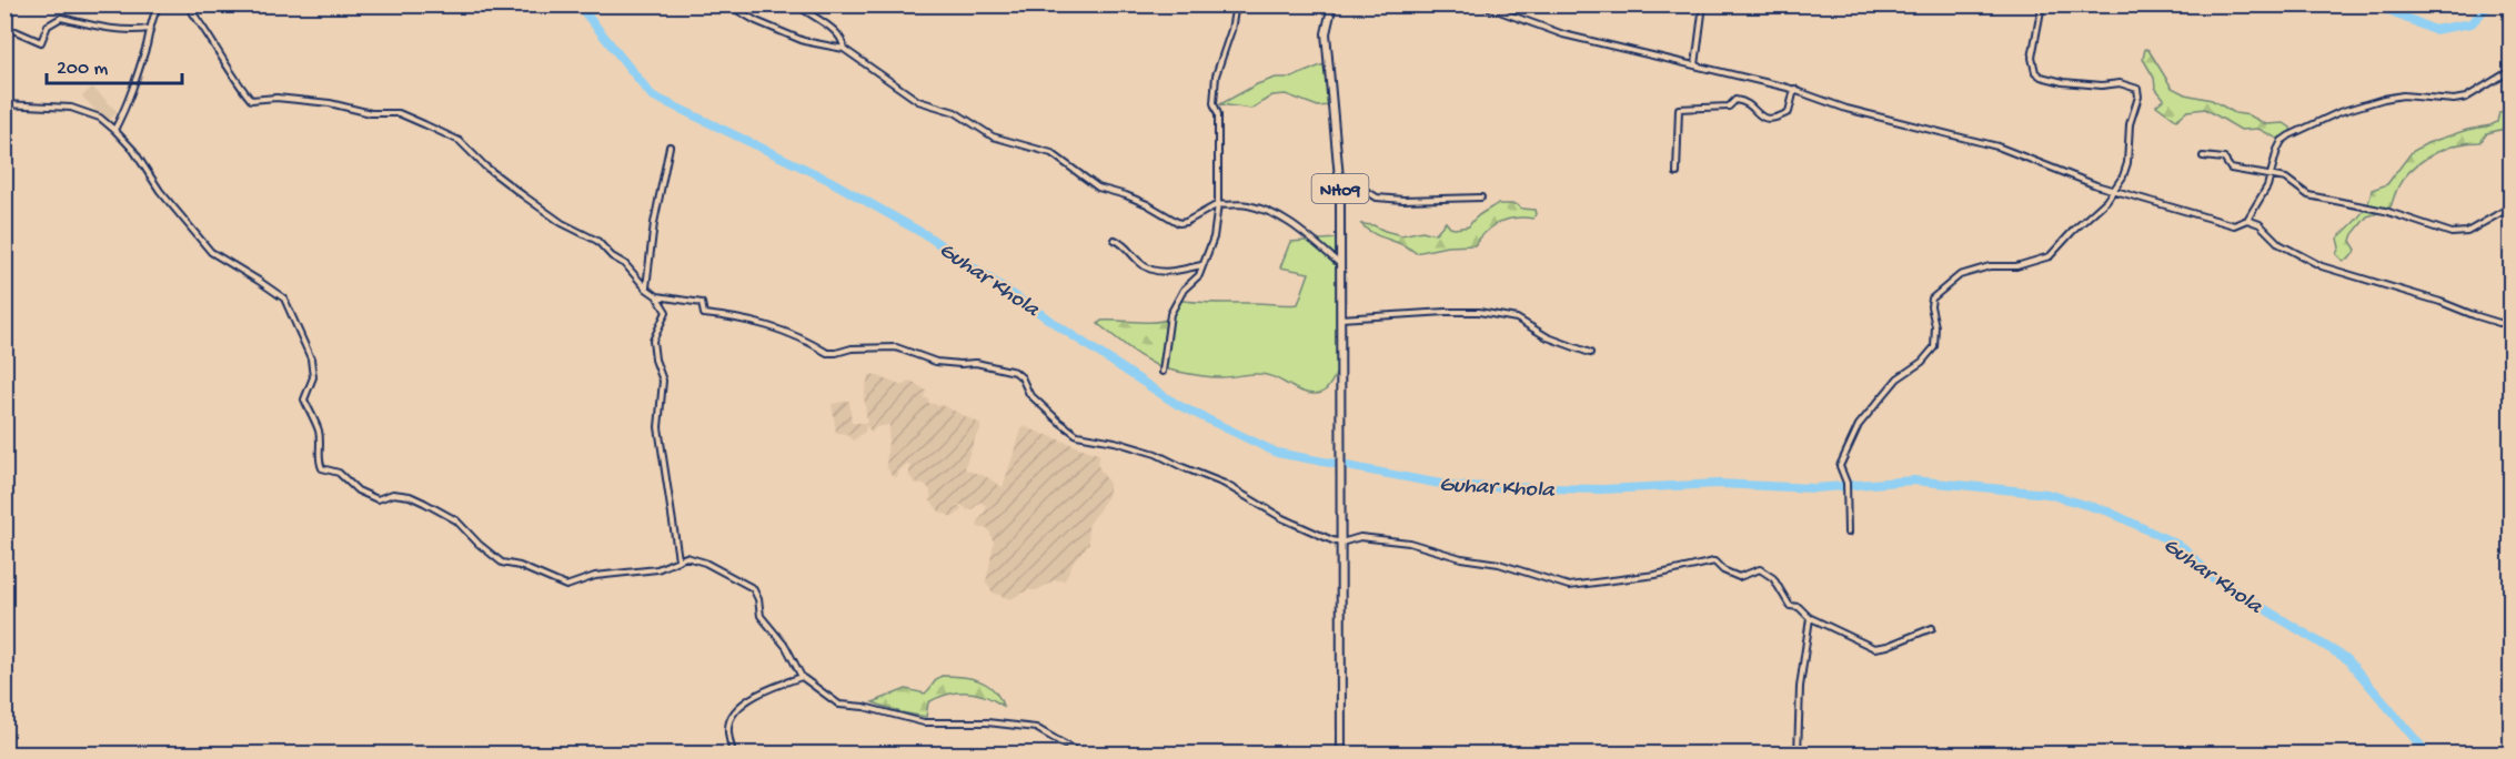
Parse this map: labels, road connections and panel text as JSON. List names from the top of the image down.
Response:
{
  "streets": {
    "main road": ["NH09"]
  },
  "water": ["Guhar Khola"],
  "scale_bar": "200 m"
}
